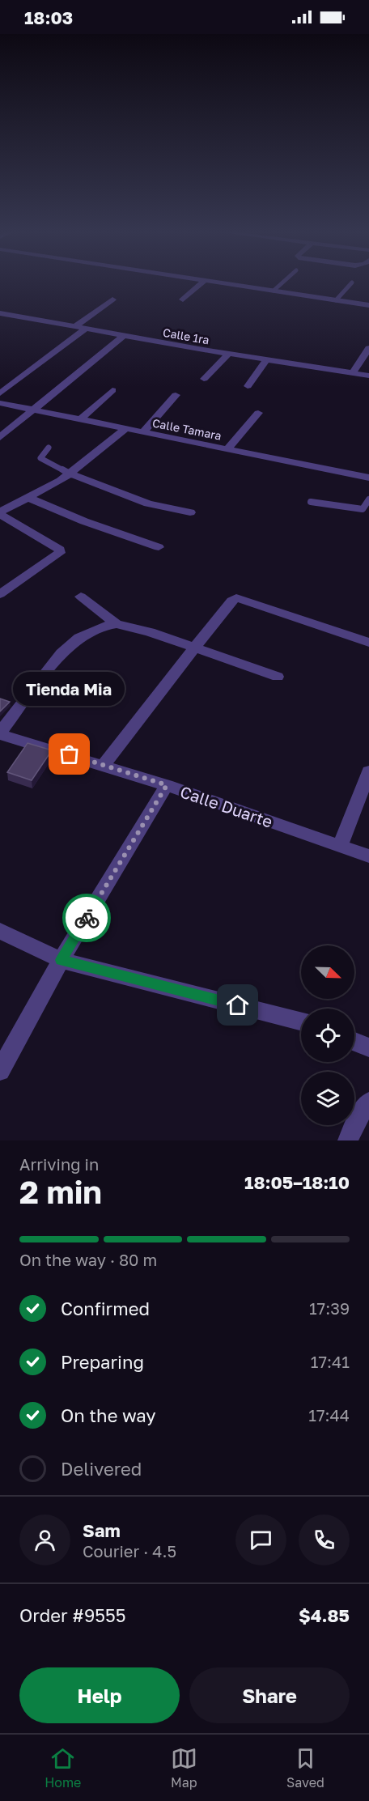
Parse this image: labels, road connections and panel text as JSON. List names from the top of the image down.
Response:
{
  "streets": {
    "street": ["Calle 1ra", "Calle Tamara", "Calle Duarte"]
  },
  "places": ["Tienda Mia"],
  "north": "bottom right",
  "page": {
    "status": "18:03",
    "bubble": "Tienda Mia",
    "heading": ["2 min", "Arriving in", "18:05–18:10"],
    "panel": [
      "Sam",
      "Courier · 4.5",
      "Order #9555",
      "$4.85"
    ],
    "bar": "On the way · 80 m",
    "list": [
      ["Confirmed", "17:39"],
      ["Preparing", "17:41"],
      ["On the way", "17:44"],
      "Delivered"
    ],
    "buttons": ["Help", "Share"],
    "tabs": ["Home", "Map", "Saved"]
  }
}
